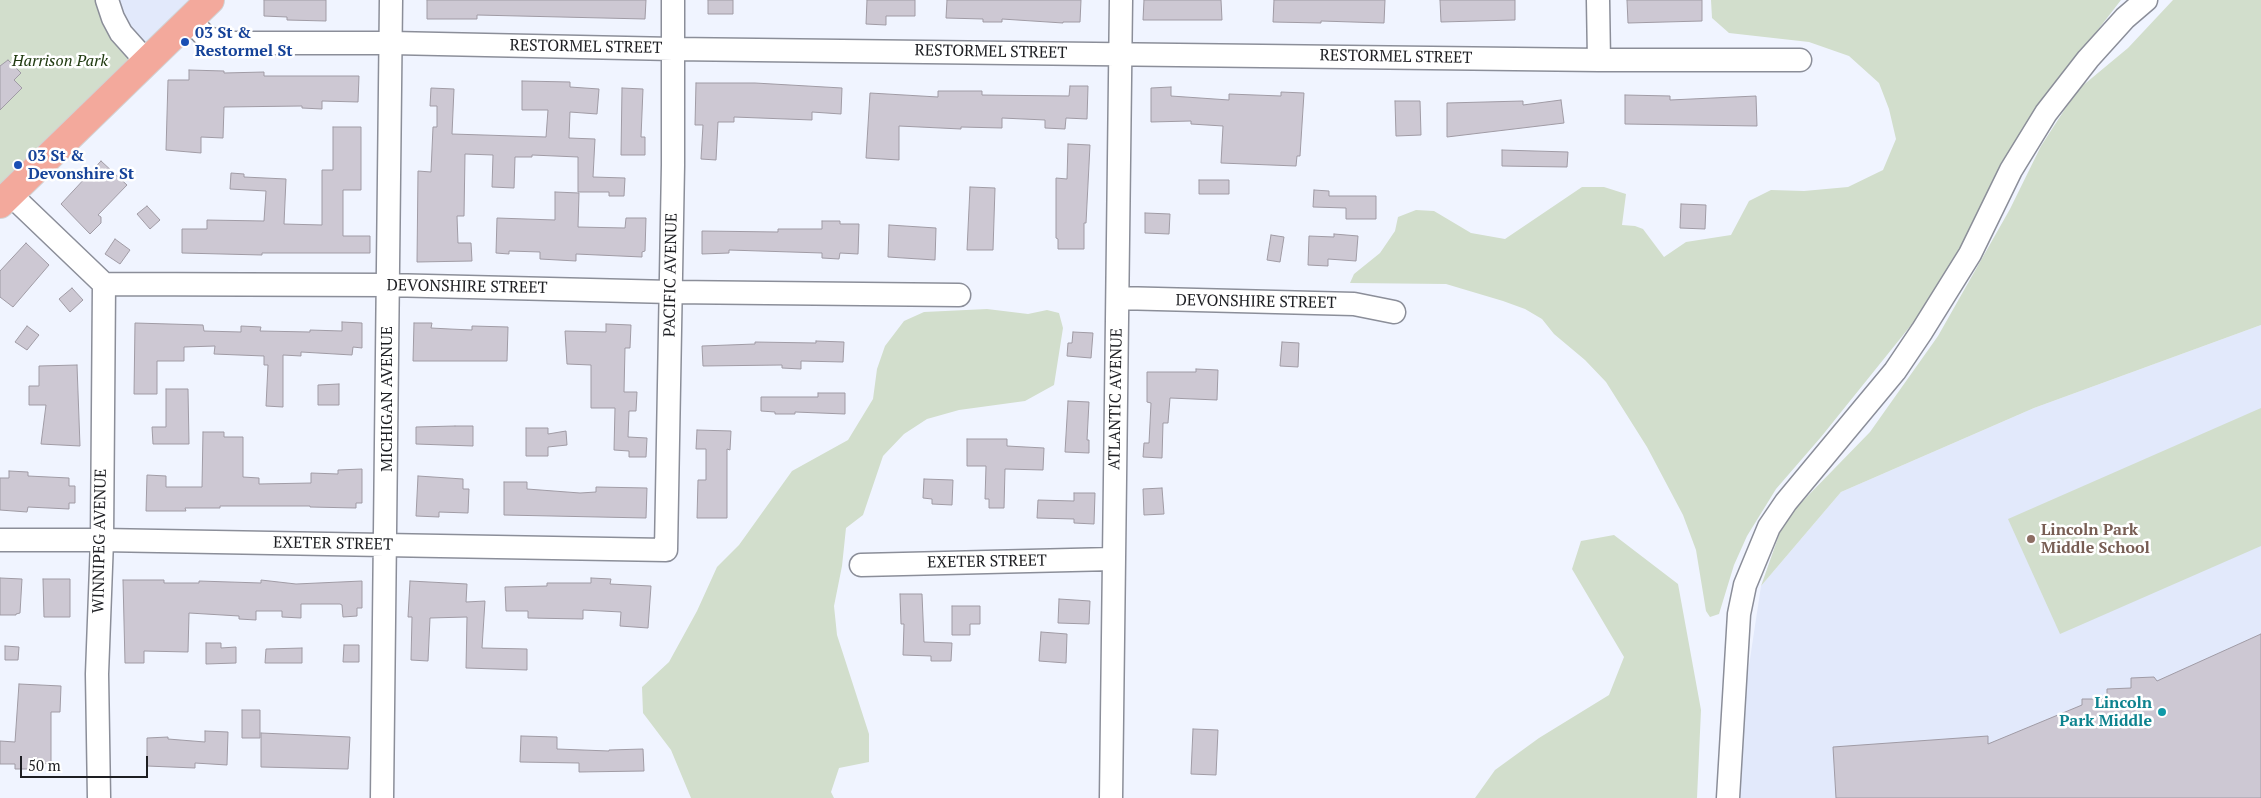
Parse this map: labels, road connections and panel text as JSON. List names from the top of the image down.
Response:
{
  "streets": {
    "street": [
      "RESTORMEL STREET",
      "PACIFIC AVENUE",
      "DEVONSHIRE STREET",
      "MICHIGAN AVENUE",
      "ATLANTIC AVENUE",
      "WINNIPEG AVENUE",
      "EXETER STREET"
    ]
  },
  "crossings": [
    ["RESTORMEL STREET", "PACIFIC AVENUE"],
    ["RESTORMEL STREET", "MICHIGAN AVENUE"],
    ["RESTORMEL STREET", "ATLANTIC AVENUE"],
    ["PACIFIC AVENUE", "DEVONSHIRE STREET"],
    ["PACIFIC AVENUE", "EXETER STREET"],
    ["DEVONSHIRE STREET", "MICHIGAN AVENUE"],
    ["DEVONSHIRE STREET", "ATLANTIC AVENUE"],
    ["DEVONSHIRE STREET", "WINNIPEG AVENUE"],
    ["MICHIGAN AVENUE", "EXETER STREET"],
    ["ATLANTIC AVENUE", "EXETER STREET"],
    ["WINNIPEG AVENUE", "EXETER STREET"]
  ],
  "parks": ["Harrison Park"],
  "places": [
    "03 St & Restormel St",
    "03 St & Devonshire St",
    "Lincoln Park Middle School",
    "Lincoln Park Middle"
  ],
  "scale_bar": "50 m"
}
